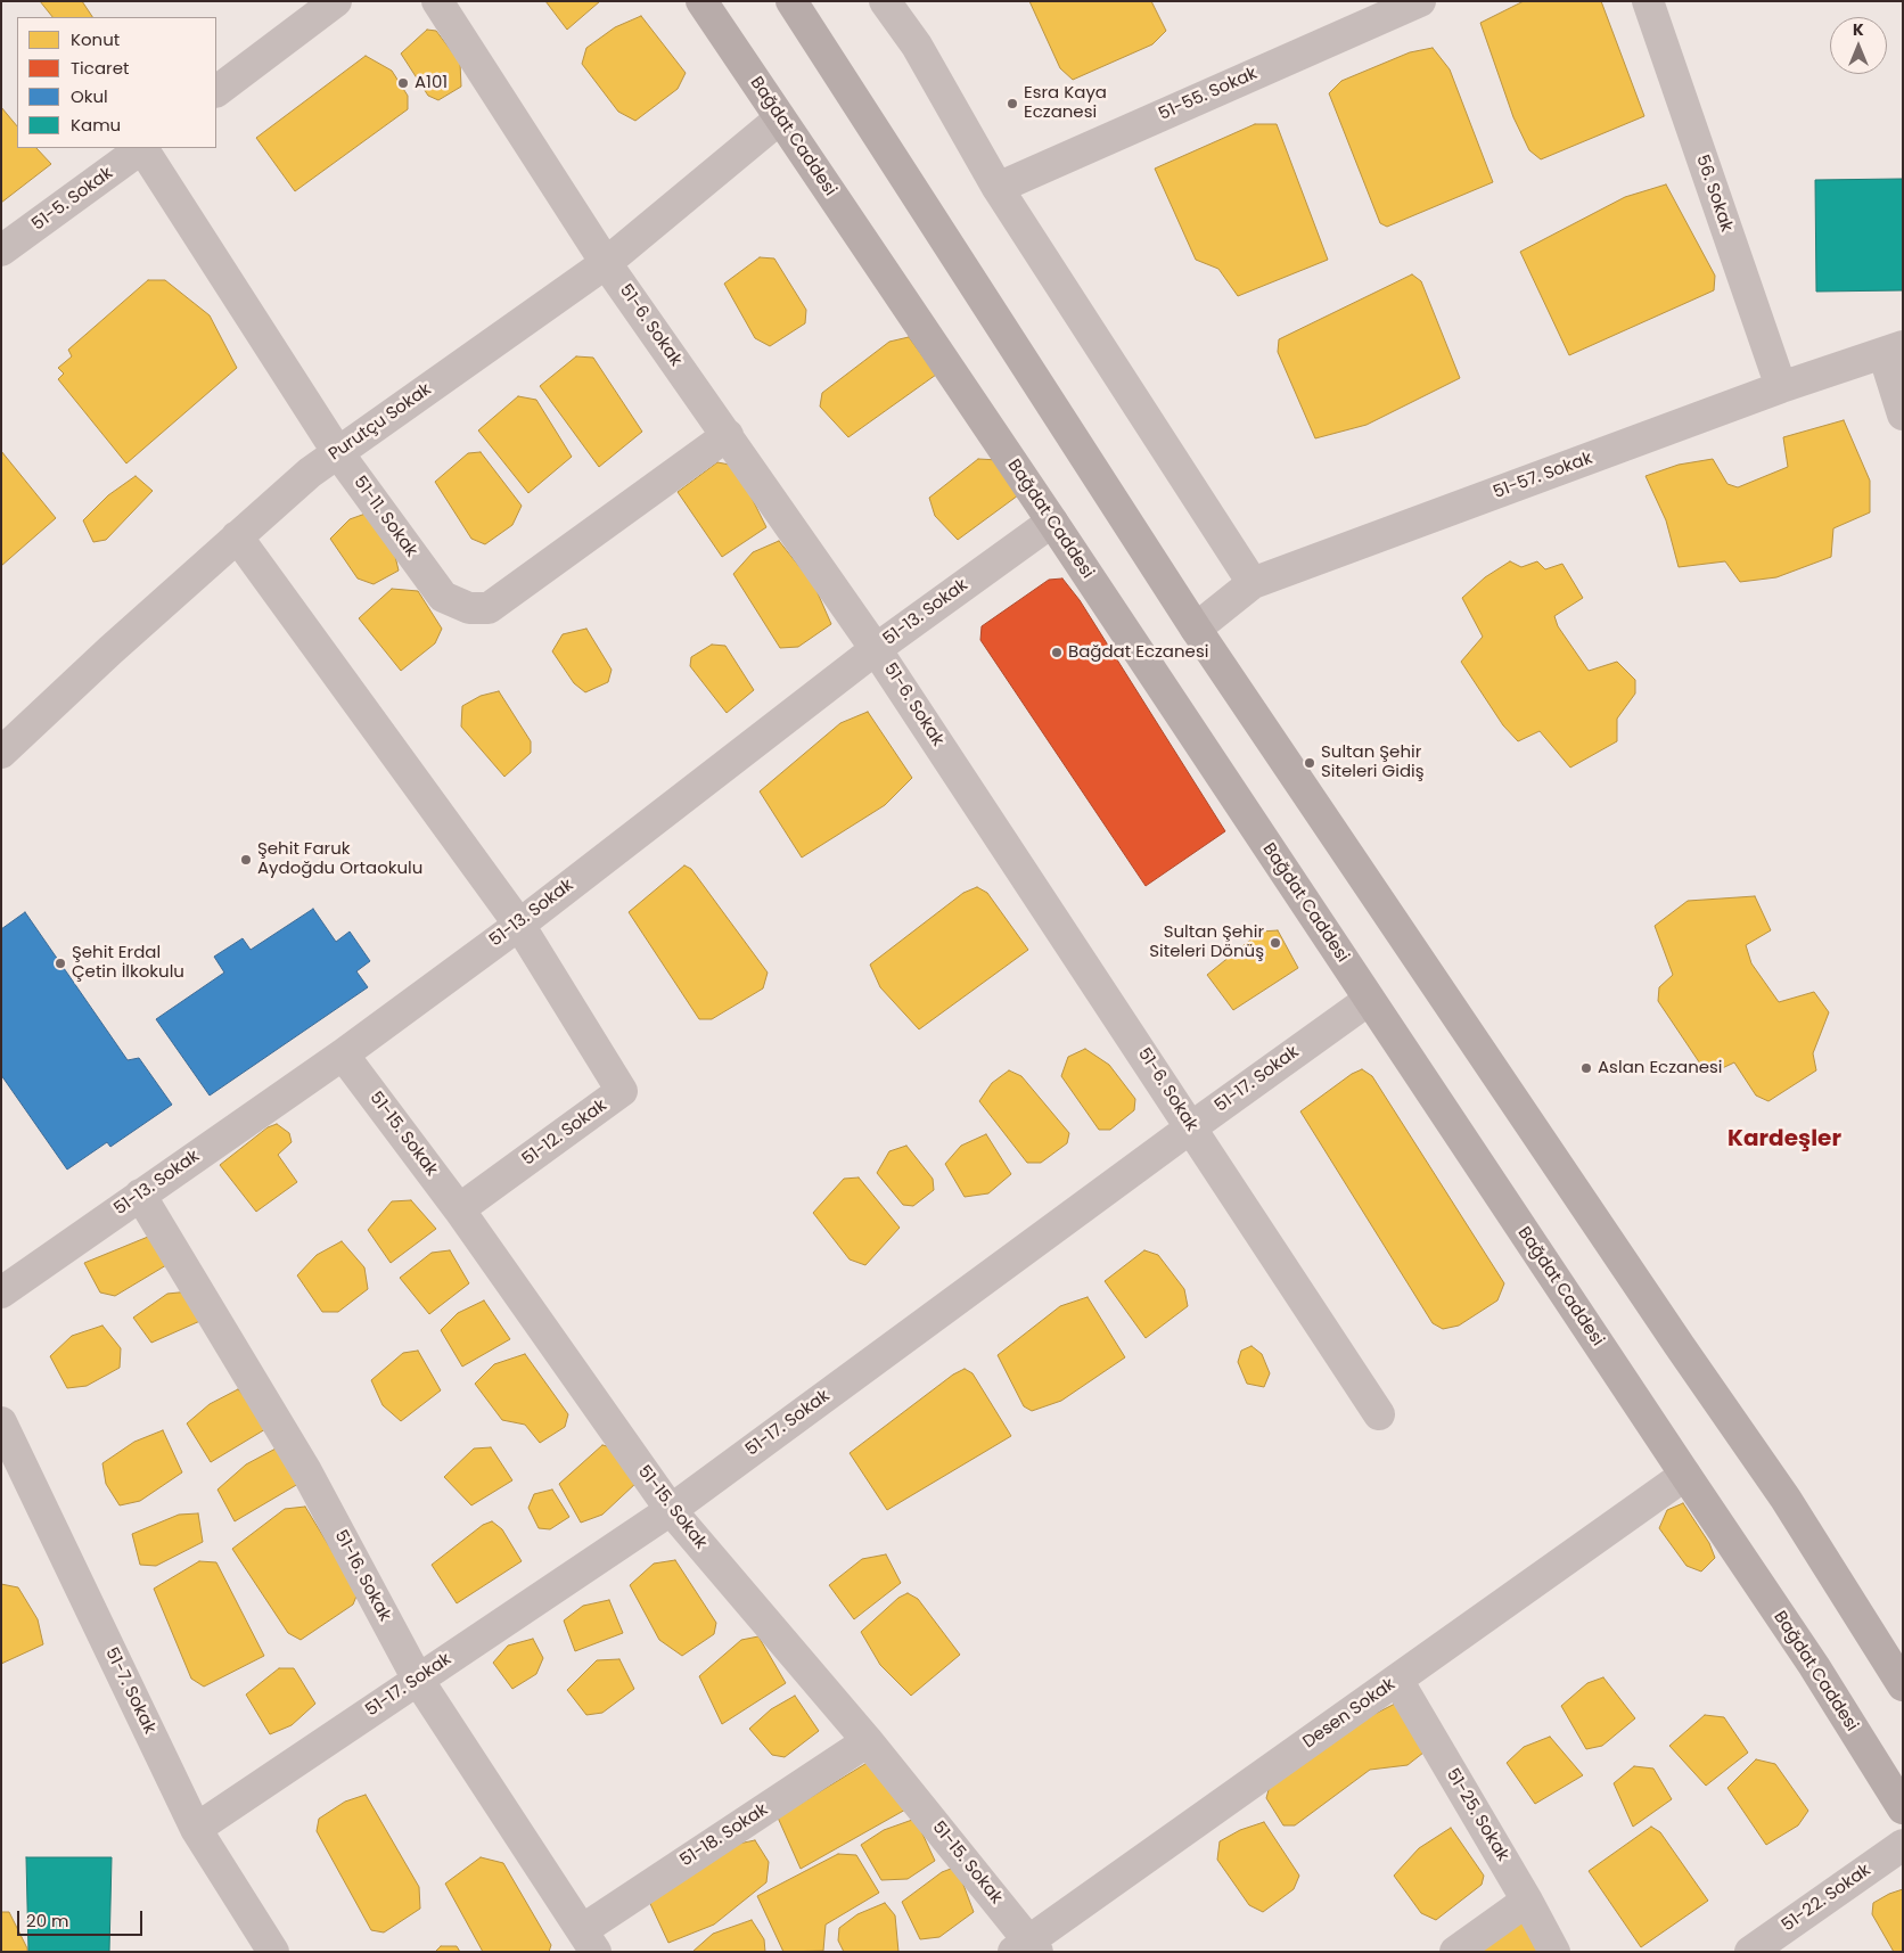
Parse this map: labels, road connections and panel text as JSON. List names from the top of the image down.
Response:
{
  "streets": {
    "main road": ["Bağdat Caddesi"],
    "street": [
      "51-55. Sokak",
      "56. Sokak",
      "51-5. Sokak",
      "51-6. Sokak",
      "Purutçu Sokak",
      "51-57. Sokak",
      "51-11. Sokak",
      "51-13. Sokak",
      "51-17. Sokak",
      "51-12. Sokak",
      "51-15. Sokak",
      "51-16. Sokak",
      "51-7. Sokak",
      "Desen Sokak",
      "51-25. Sokak",
      "51-18. Sokak",
      "51-22. Sokak"
    ]
  },
  "crossings": [
    ["Bağdat Caddesi", "Purutçu Sokak"],
    ["Bağdat Caddesi", "51-13. Sokak"],
    ["Bağdat Caddesi", "51-17. Sokak"],
    ["Bağdat Caddesi", "Desen Sokak"],
    ["56. Sokak", "51-57. Sokak"],
    ["51-6. Sokak", "Purutçu Sokak"],
    ["51-6. Sokak", "51-11. Sokak"],
    ["51-6. Sokak", "51-13. Sokak"],
    ["51-6. Sokak", "51-17. Sokak"],
    ["Purutçu Sokak", "51-11. Sokak"],
    ["51-13. Sokak", "51-12. Sokak"],
    ["51-13. Sokak", "51-15. Sokak"],
    ["51-13. Sokak", "51-16. Sokak"],
    ["51-17. Sokak", "51-15. Sokak"],
    ["51-17. Sokak", "51-16. Sokak"],
    ["51-17. Sokak", "51-7. Sokak"],
    ["51-12. Sokak", "51-15. Sokak"],
    ["51-15. Sokak", "Desen Sokak"],
    ["51-15. Sokak", "51-18. Sokak"],
    ["51-16. Sokak", "51-18. Sokak"],
    ["Desen Sokak", "51-25. Sokak"]
  ],
  "districts": ["Kardeşler"],
  "places": [
    "A101",
    "Esra Kaya Eczanesi",
    "Bağdat Eczanesi",
    "Sultan Şehir Siteleri Gidiş",
    "Şehit Faruk Aydoğdu Ortaokulu",
    "Sultan Şehir Siteleri Dönüş",
    "Şehit Erdal Çetin İlkokulu",
    "Aslan Eczanesi"
  ],
  "legend": [
    "Konut",
    "Ticaret",
    "Okul",
    "Kamu"
  ],
  "scale_bar": "20 m",
  "north": "top"
}
